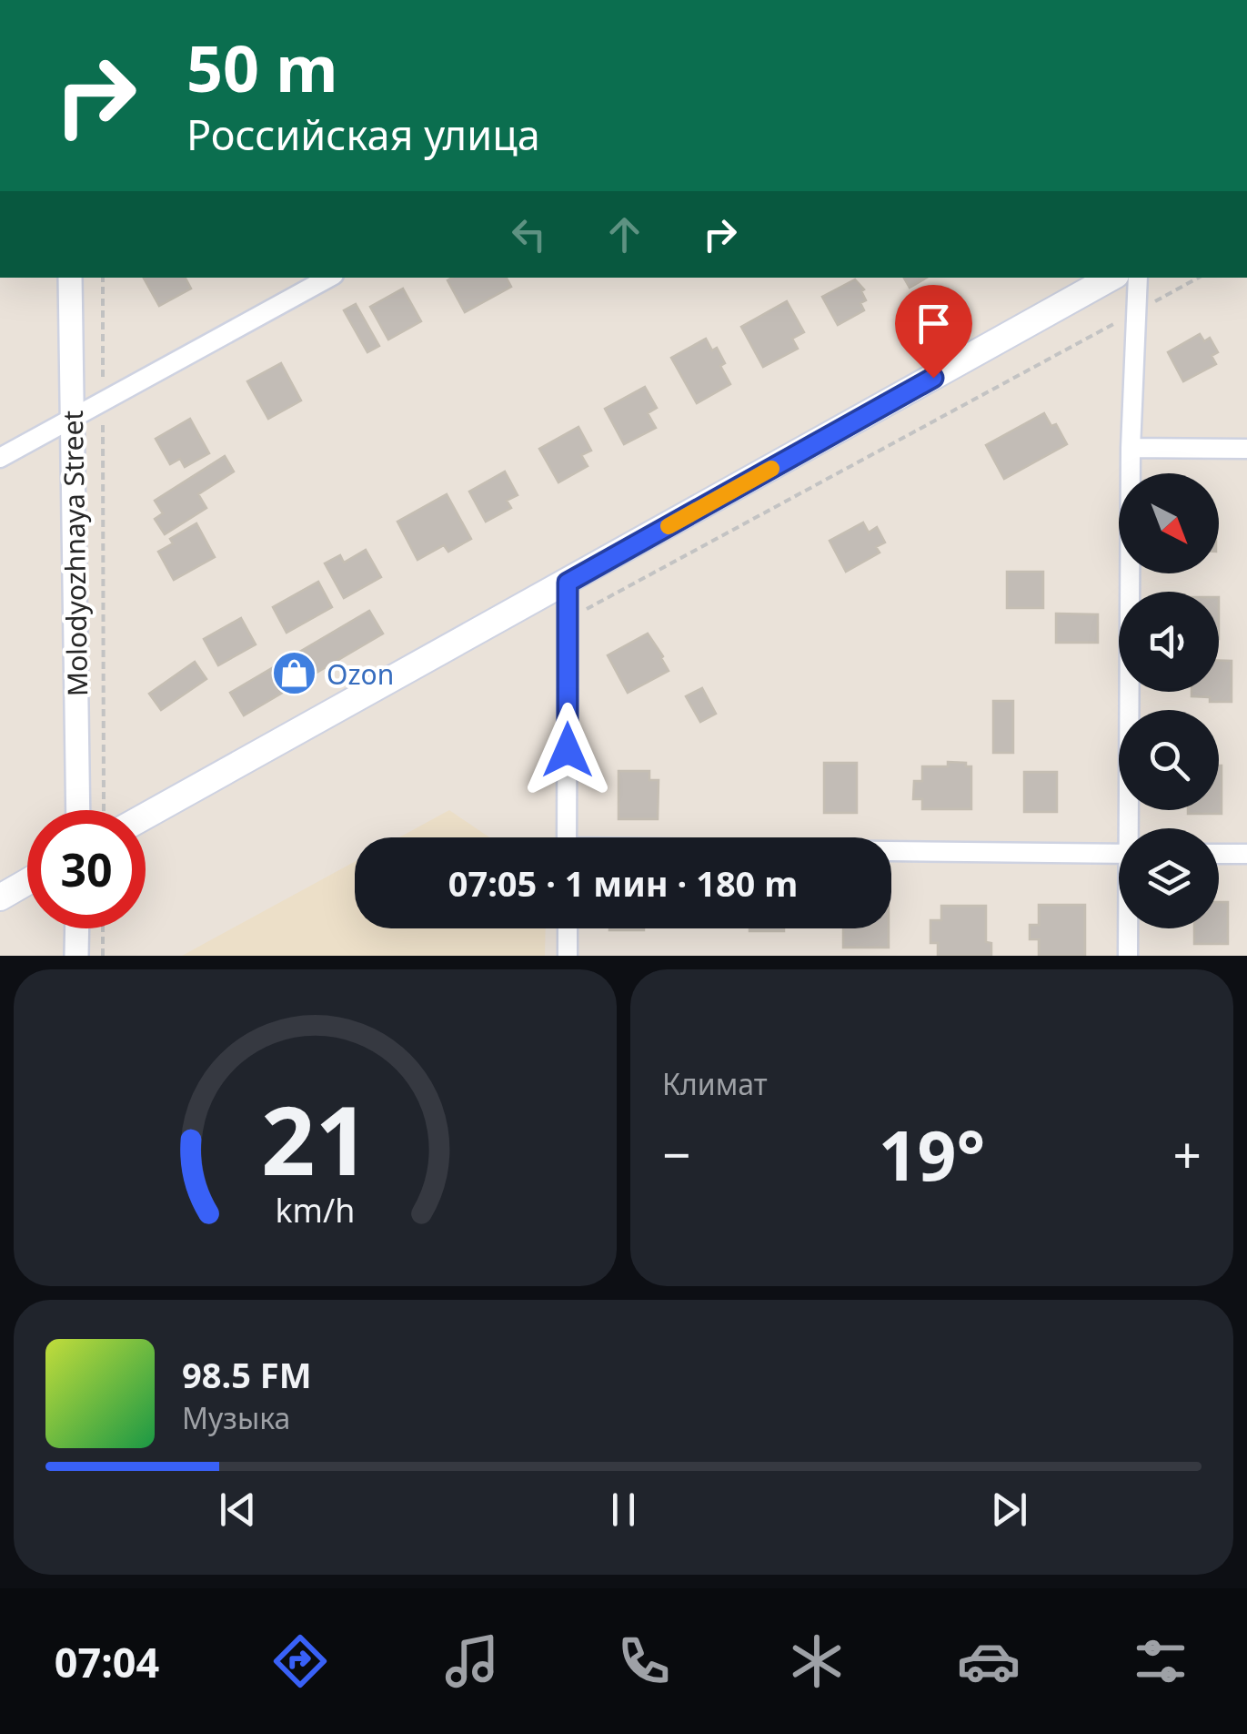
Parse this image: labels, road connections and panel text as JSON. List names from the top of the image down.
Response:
{
  "streets": {
    "street": ["Molodyozhnaya Street"]
  },
  "places": {
    "shop": ["Ozon"]
  },
  "north": "bottom right",
  "page": {
    "turn": ["50 m", "Российская улица"],
    "limit": "30",
    "trip": "07:05 · 1 мин · 180 m",
    "tile": "Климат",
    "heat": ["−", "19°", "+"],
    "song": ["98.5 FM", "Музыка"],
    "tabs": "07:04",
    "gauge": ["21", "km/h"]
  }
}
